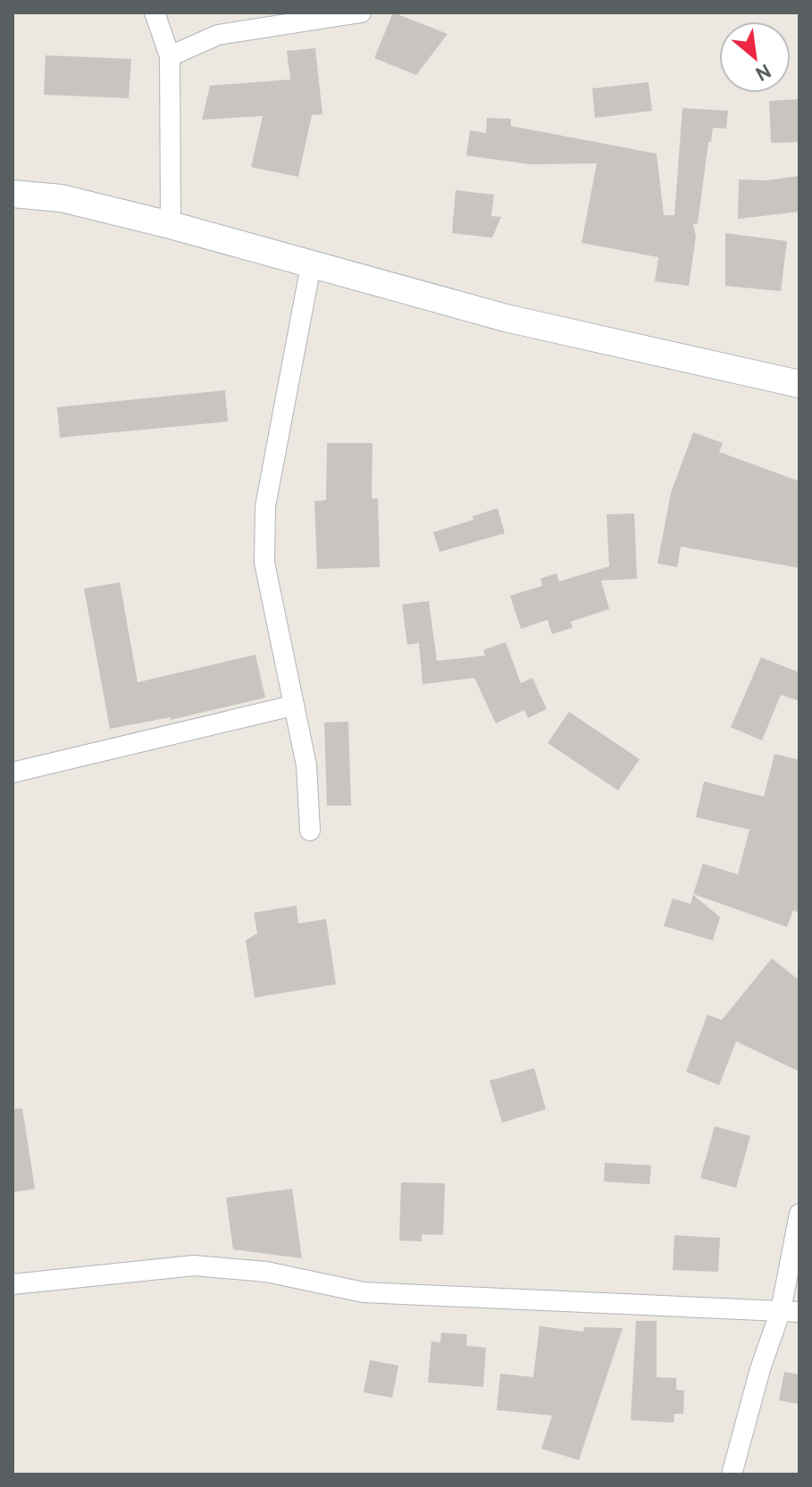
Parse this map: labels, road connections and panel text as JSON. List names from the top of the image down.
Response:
{
  "north": "bottom right"
}
